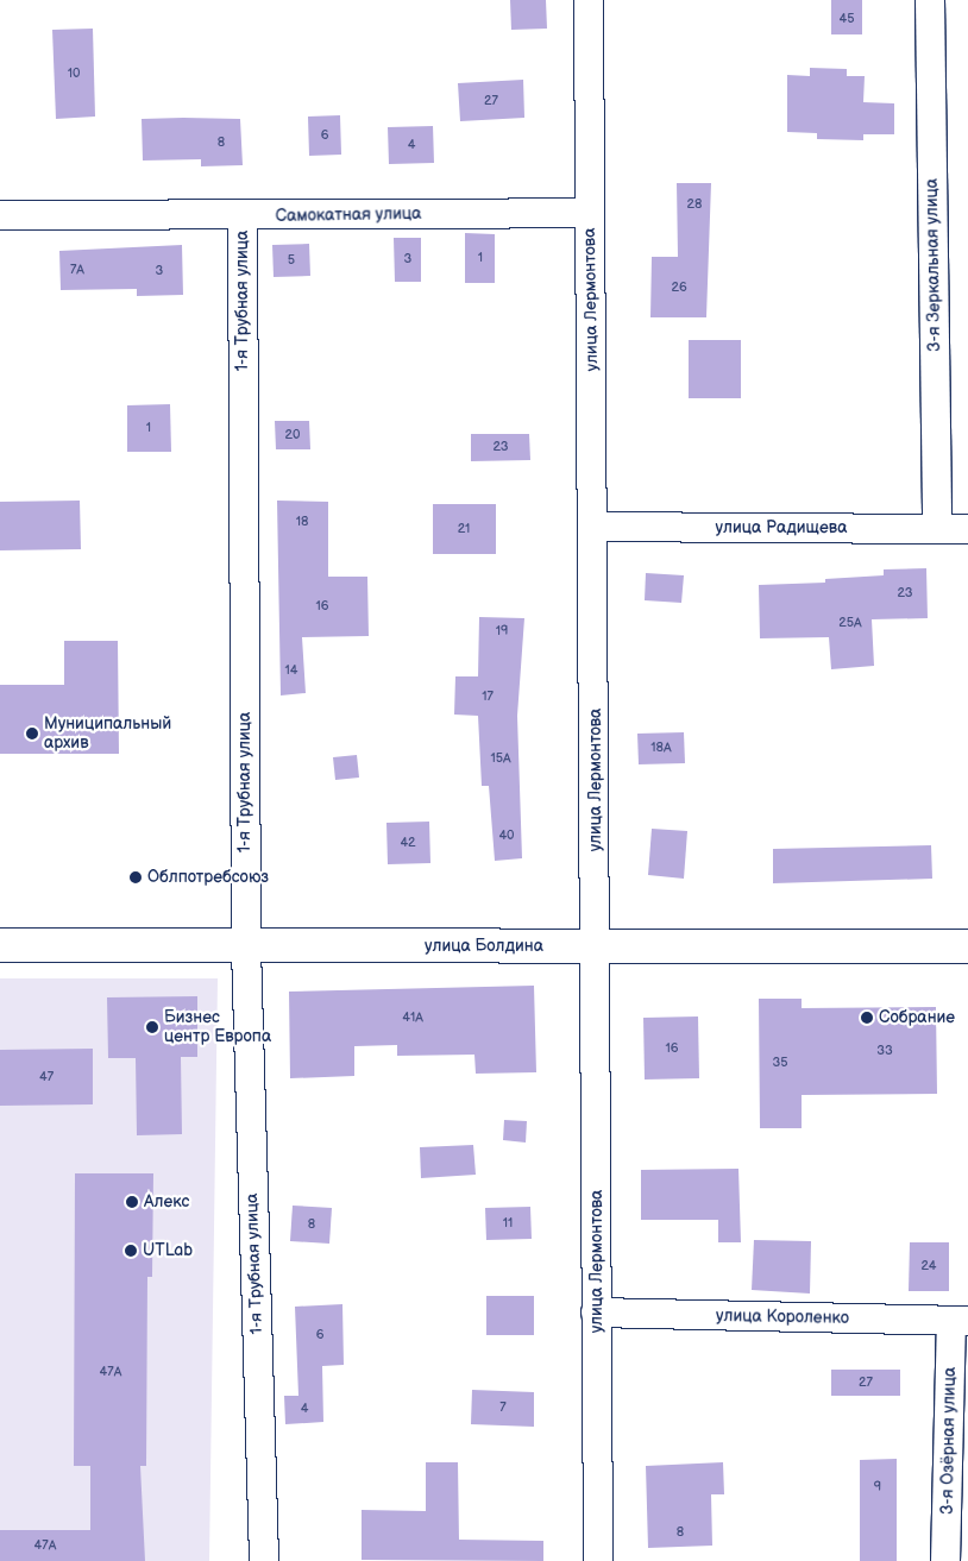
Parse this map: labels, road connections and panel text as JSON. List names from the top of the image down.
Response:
{
  "streets": {
    "main road": ["улица Болдина"],
    "street": [
      "Самокатная улица",
      "3-я Зеркальная улица",
      "улица Лермонтова",
      "1-я Трубная улица",
      "улица Радищева",
      "улица Короленко",
      "3-я Озёрная улица"
    ]
  },
  "crossings": [
    ["Самокатная улица", "улица Лермонтова"],
    ["Самокатная улица", "1-я Трубная улица"],
    ["3-я Зеркальная улица", "улица Радищева"],
    ["улица Лермонтова", "улица Радищева"],
    ["улица Лермонтова", "улица Болдина"],
    ["улица Лермонтова", "улица Короленко"],
    ["1-я Трубная улица", "улица Болдина"],
    ["улица Короленко", "3-я Озёрная улица"]
  ],
  "places": [
    "Муниципальный архив",
    "Облпотребсоюз",
    "Собрание",
    "Бизнес центр Европа",
    "Алекс",
    "UTLab"
  ],
  "house_numbers": [
    "45",
    "10",
    "27",
    "6",
    "8",
    "4",
    "28",
    "1",
    "3",
    "5",
    "7А",
    "3",
    "26",
    "1",
    "20",
    "23",
    "18",
    "21",
    "23",
    "16",
    "25А",
    "19",
    "14",
    "17",
    "18А",
    "15А",
    "40",
    "42",
    "41А",
    "16",
    "33",
    "35",
    "47",
    "11",
    "8",
    "24",
    "6",
    "47А",
    "27",
    "7",
    "4",
    "9",
    "8",
    "47А"
  ]
}
